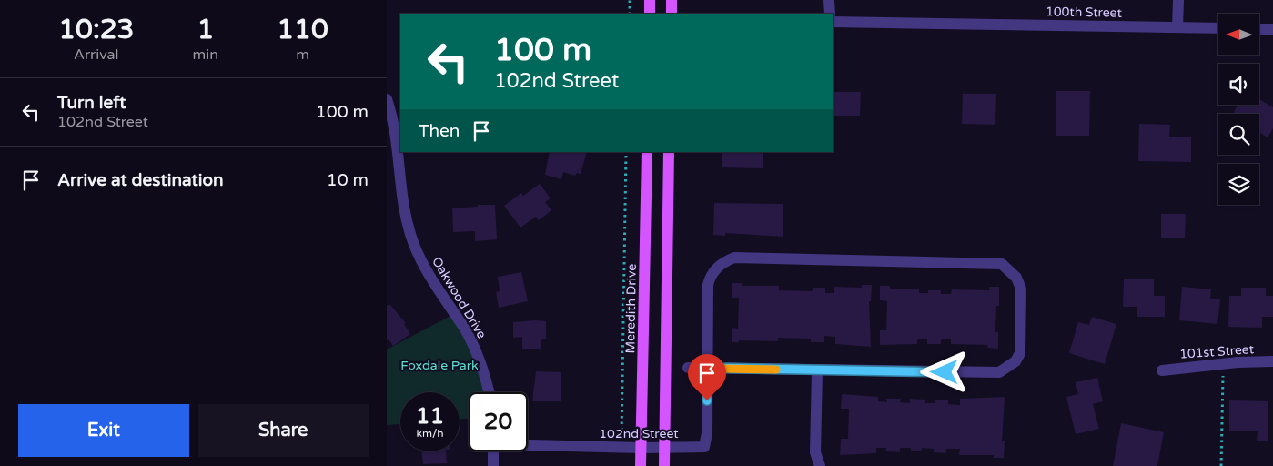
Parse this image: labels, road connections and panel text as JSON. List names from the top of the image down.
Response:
{
  "streets": {
    "main road": ["Meredith Drive"],
    "street": [
      "100th Street",
      "Oakwood Drive",
      "101st Street",
      "102nd Street"
    ]
  },
  "crossings": [
    ["Meredith Drive", "102nd Street"]
  ],
  "parks": ["Foxdale Park"],
  "north": "left",
  "page": {
    "eta": [
      "10:23",
      "Arrival",
      "1",
      "min",
      "110",
      "m"
    ],
    "turn": ["100 m", "102nd Street"],
    "list": [
      {
        "name": "Turn left",
        "note": "102nd Street",
        "value": "100 m"
      },
      {
        "name": "Arrive at destination",
        "value": "10 m"
      }
    ],
    "then": "Then",
    "speed": "11 km/h",
    "limit": "20",
    "buttons": ["Exit", "Share"]
  }
}
